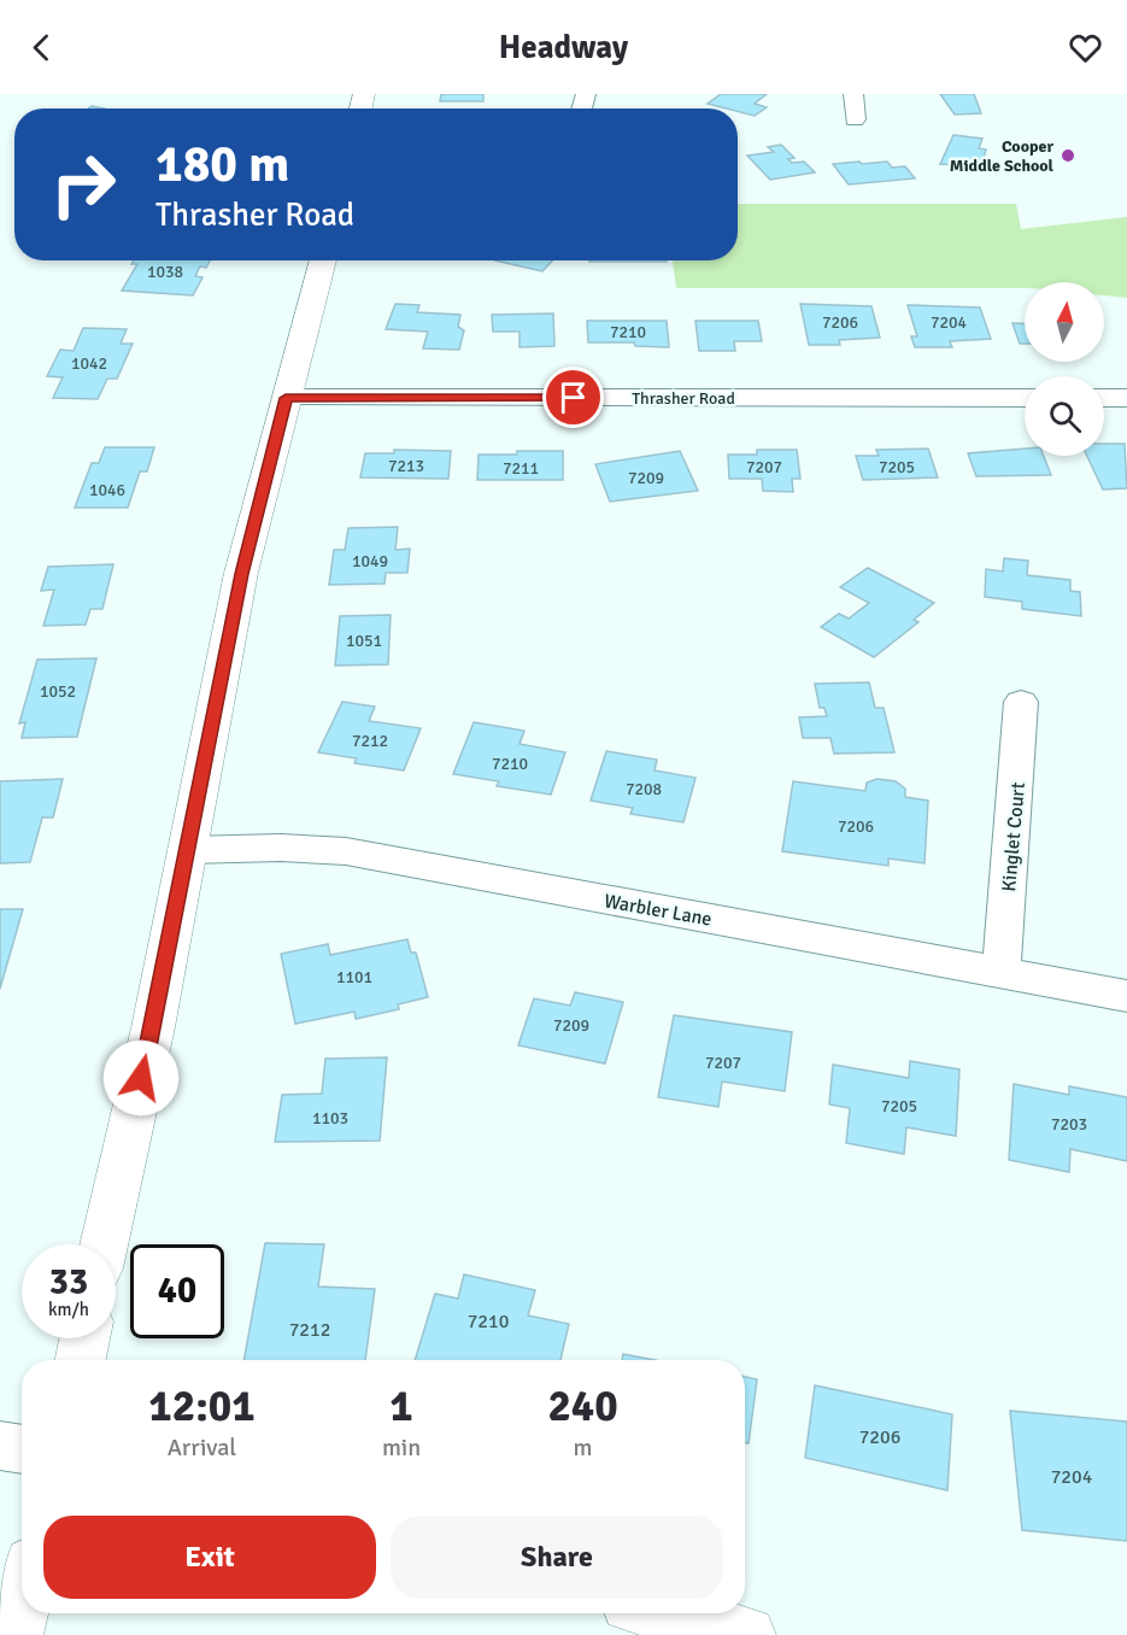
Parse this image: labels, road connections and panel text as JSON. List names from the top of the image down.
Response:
{
  "streets": {
    "street": ["Thrasher Road", "Kinglet Court", "Warbler Lane"]
  },
  "crossings": [
    ["Kinglet Court", "Warbler Lane"]
  ],
  "places": ["Cooper Middle School"],
  "house_numbers": [
    "1038",
    "7206",
    "7204",
    "7210",
    "1042",
    "7213",
    "7207",
    "7205",
    "7211",
    "7209",
    "1046",
    "1049",
    "1051",
    "1052",
    "7212",
    "7210",
    "7208",
    "7206",
    "1101",
    "7209",
    "7207",
    "7205",
    "1103",
    "7203",
    "7210",
    "7212",
    "7206",
    "7204"
  ],
  "north": "top",
  "page": {
    "header": "Headway",
    "turn": ["180 m", "Thrasher Road"],
    "speed": "33 km/h",
    "limit": "40",
    "eta": [
      "12:01",
      "Arrival",
      "1",
      "min",
      "240",
      "m"
    ],
    "buttons": ["Exit", "Share"]
  }
}
